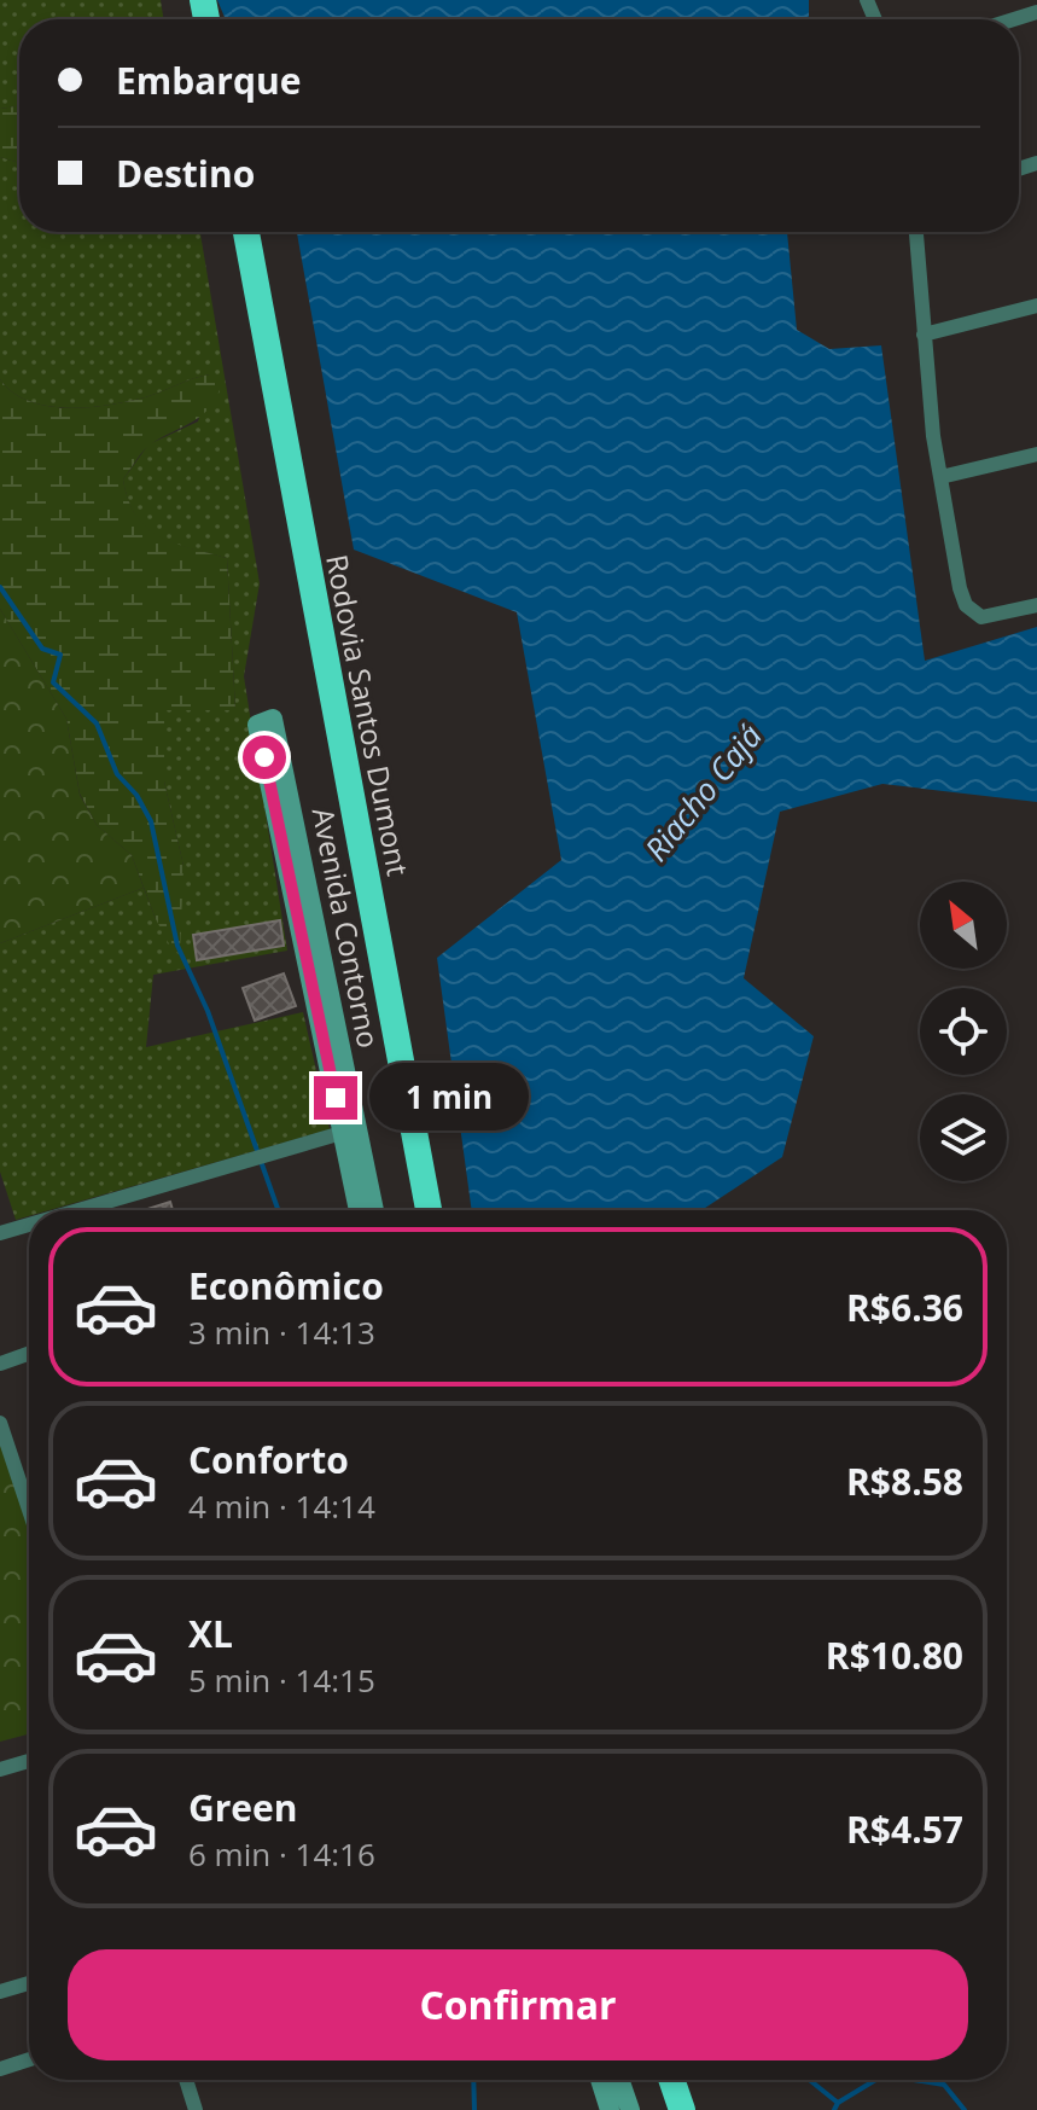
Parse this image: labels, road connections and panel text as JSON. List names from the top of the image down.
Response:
{
  "streets": {
    "highway": ["Rodovia Santos Dumont"]
  },
  "water": ["Riacho Cajá"],
  "north": "top left",
  "page": {
    "banner": ["Embarque", "Destino"],
    "bubble": "1 min",
    "list": [
      {
        "name": "Econômico",
        "note": "3 min · 14:13",
        "value": "R$6.36"
      },
      {
        "name": "Conforto",
        "note": "4 min · 14:14",
        "value": "R$8.58"
      },
      {
        "name": "XL",
        "note": "5 min · 14:15",
        "value": "R$10.80"
      },
      {
        "name": "Green",
        "note": "6 min · 14:16",
        "value": "R$4.57"
      }
    ],
    "buttons": "Confirmar"
  }
}
